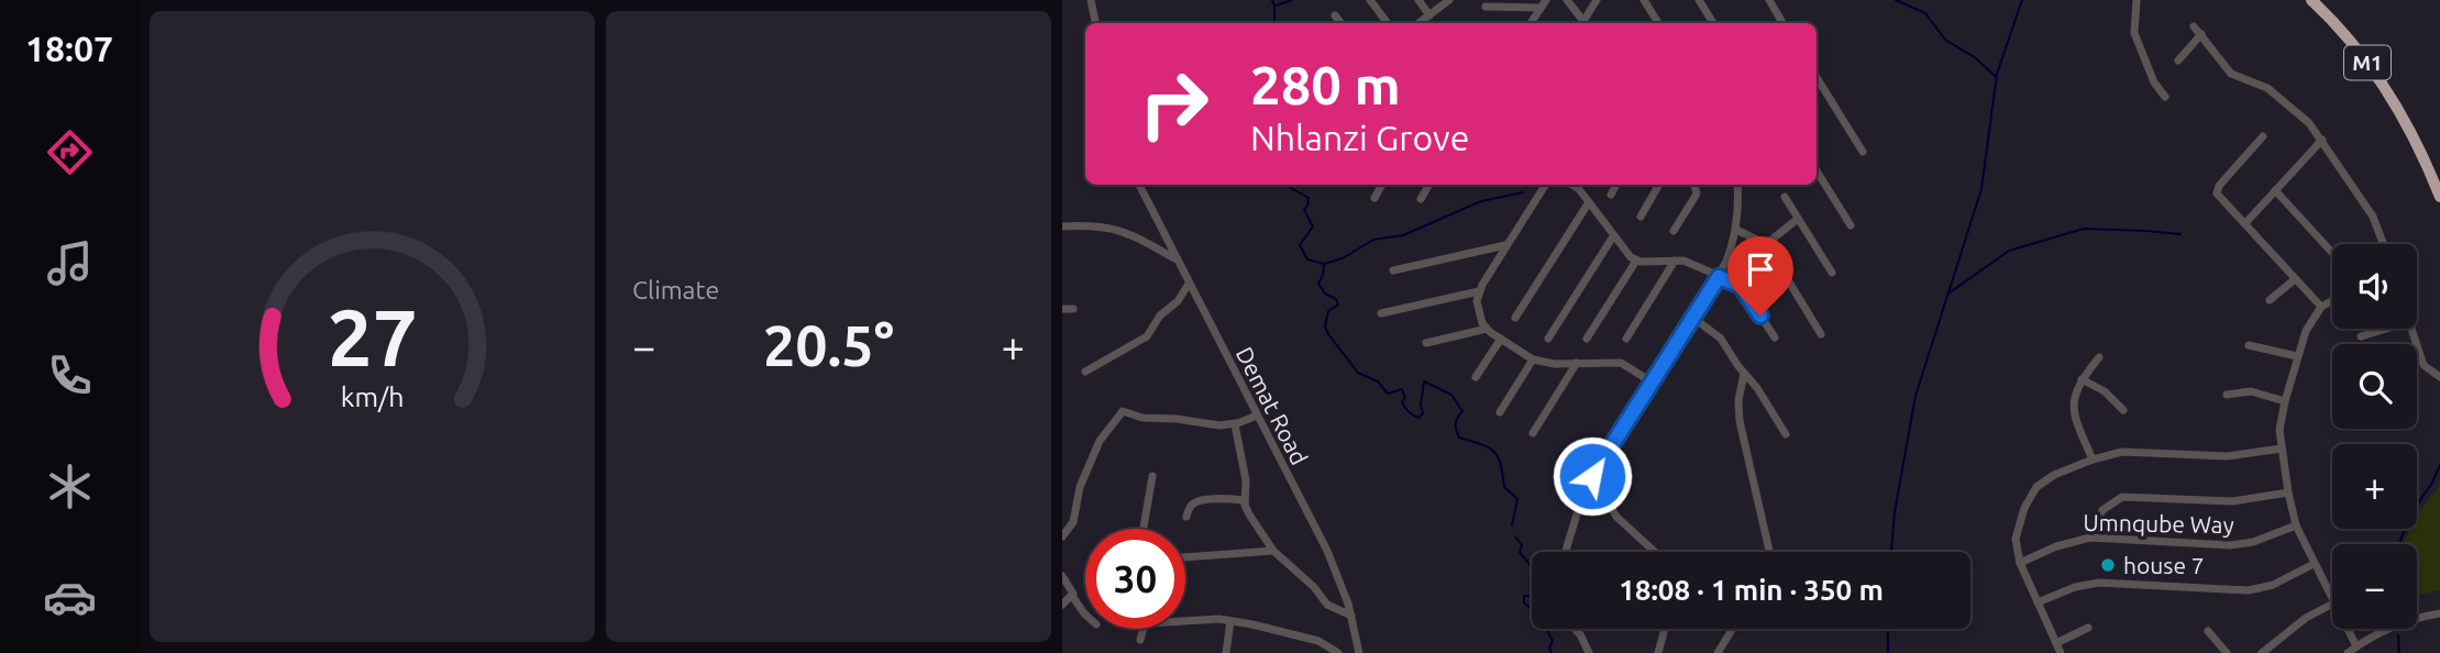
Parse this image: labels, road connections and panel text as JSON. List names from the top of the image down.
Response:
{
  "streets": {
    "highway": ["M1"],
    "street": ["Demat Road", "Umnqube Way"]
  },
  "places": ["house 7"],
  "page": {
    "tabs": "18:07",
    "tile": "Climate",
    "turn": ["280 m", "Nhlanzi Grove"],
    "map_buttons": ["+", "−"],
    "heat": ["−", "20.5°", "+"],
    "limit": "30",
    "trip": "18:08 · 1 min · 350 m",
    "gauge": ["27", "km/h"]
  }
}
